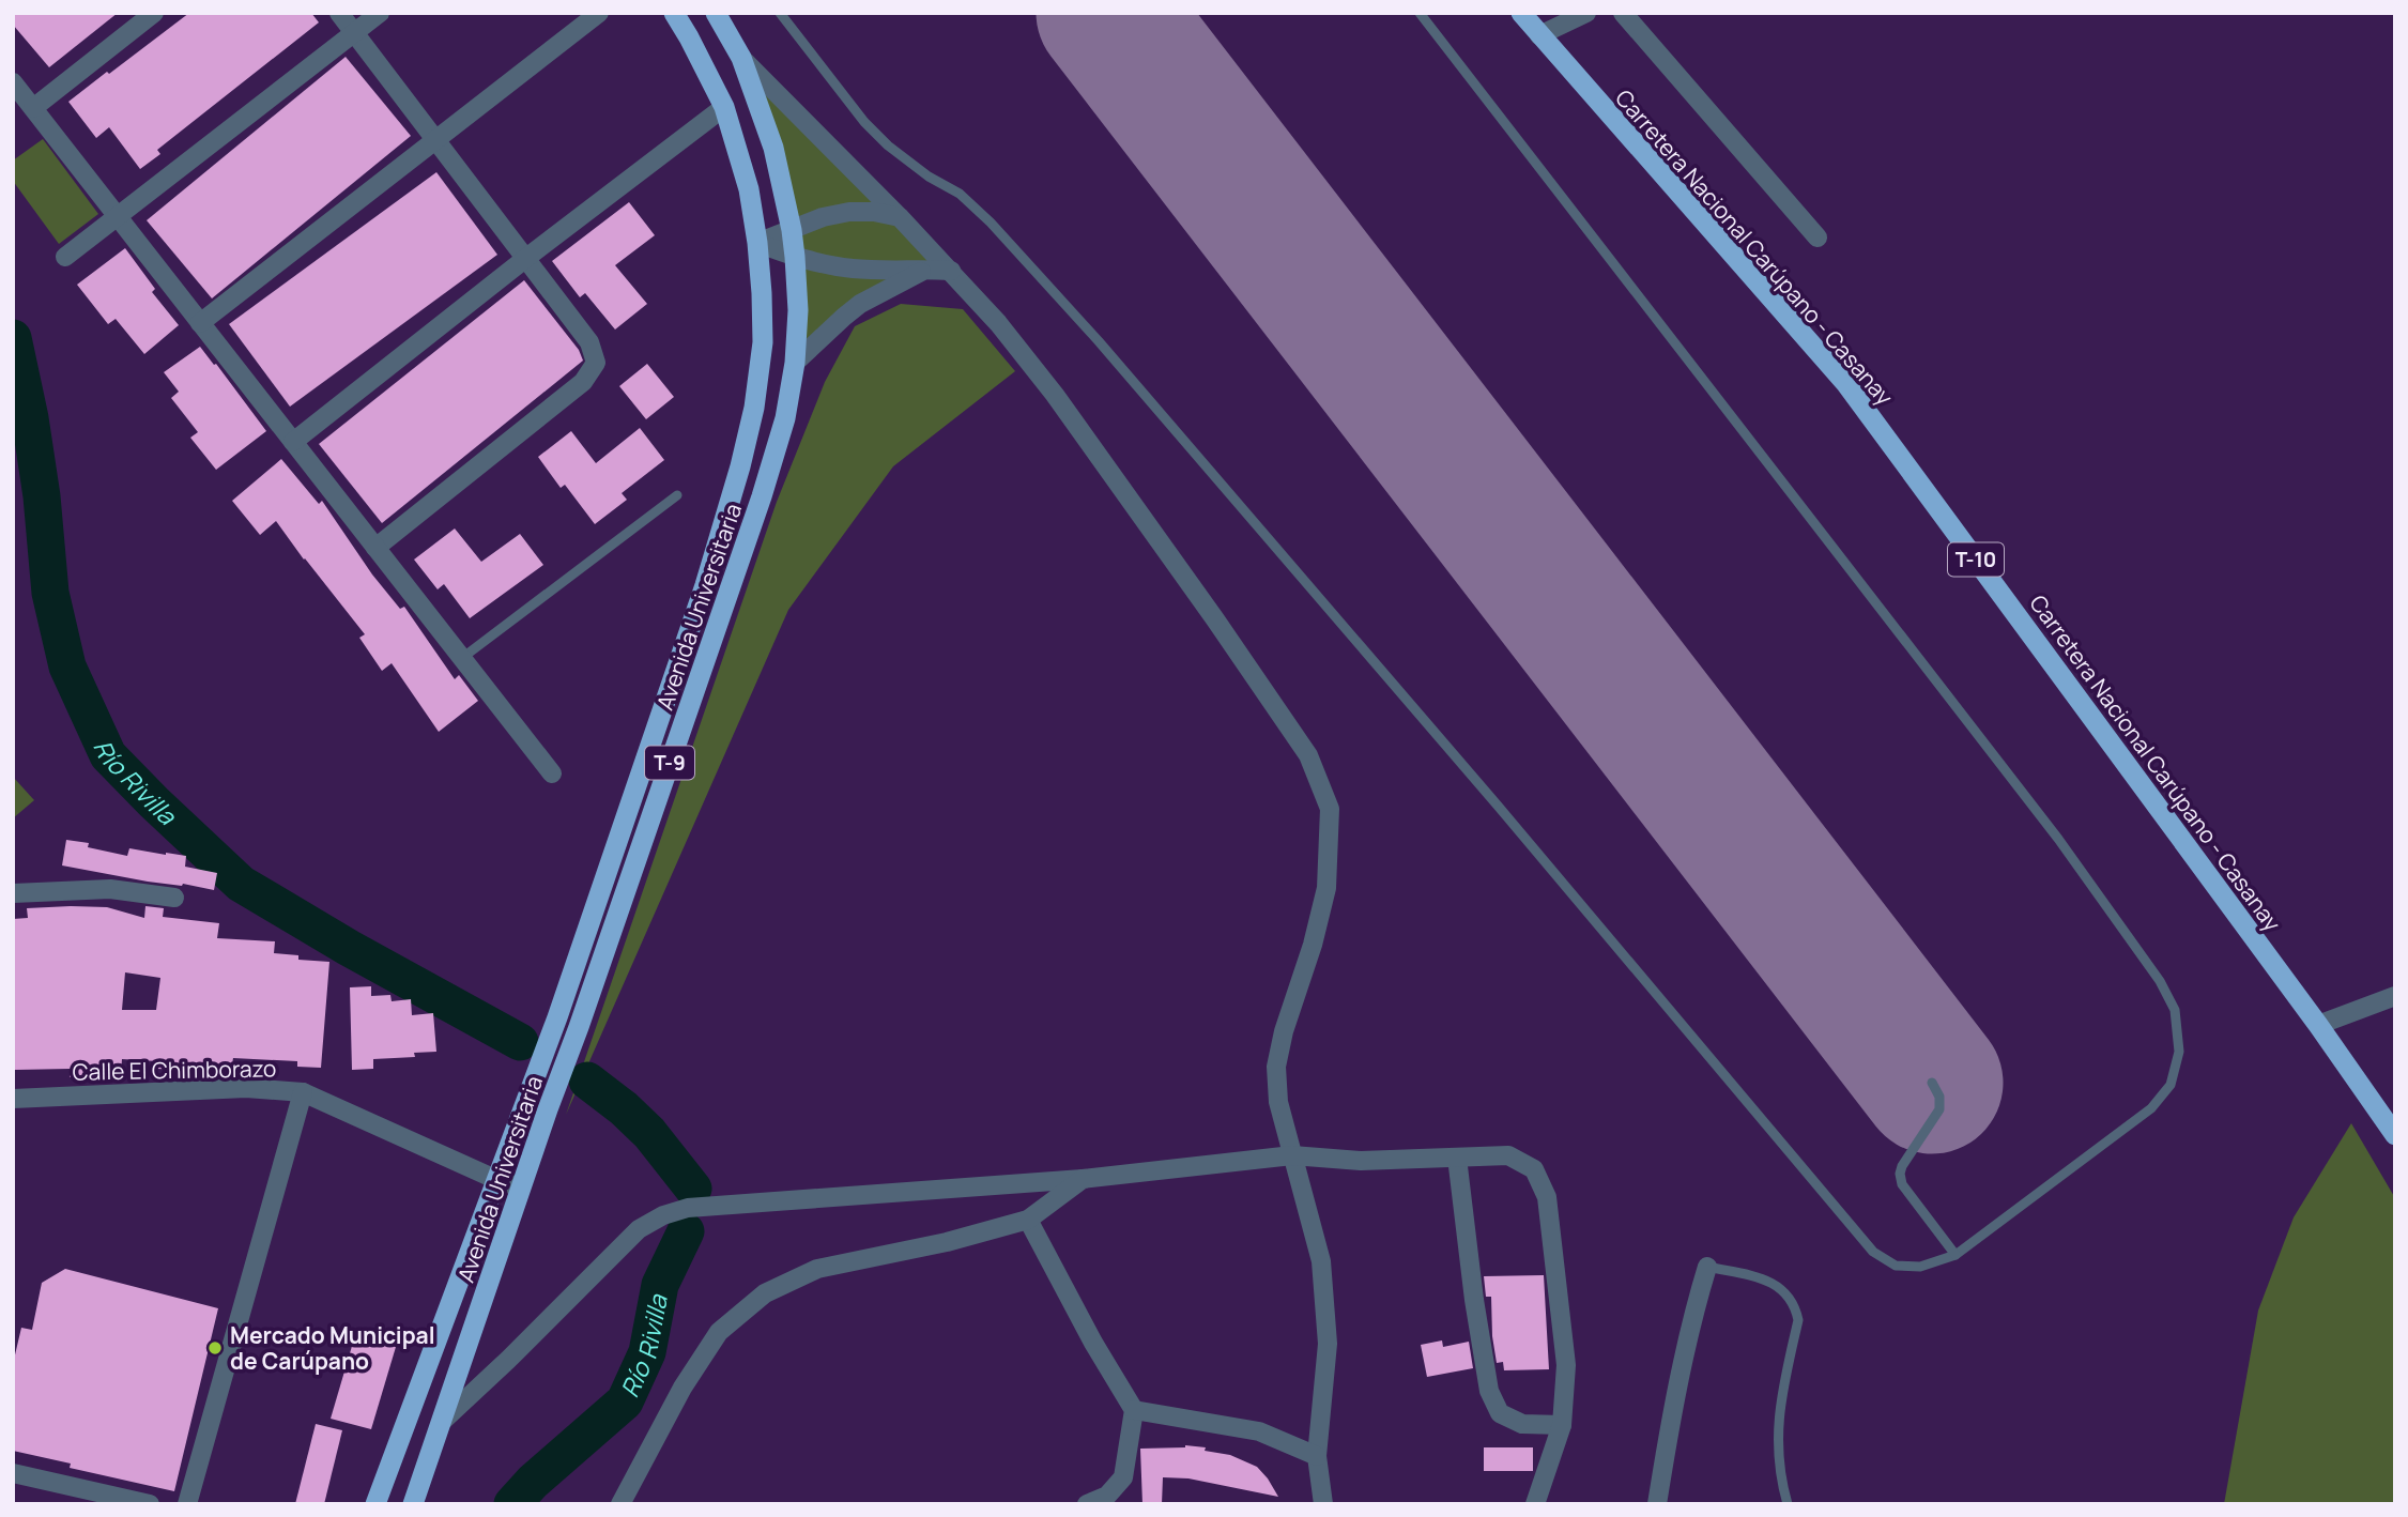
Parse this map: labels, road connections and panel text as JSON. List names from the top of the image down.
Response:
{
  "streets": {
    "highway": [
      "Carretera Nacional Carúpano - Casanay",
      "T-10",
      "Avenida Universitaria",
      "T-9"
    ],
    "street": ["Calle El Chimborazo"]
  },
  "crossings": [
    ["Avenida Universitaria", "T-9"],
    ["Avenida Universitaria", "Calle El Chimborazo"],
    ["T-9", "Calle El Chimborazo"]
  ],
  "water": ["Río Rivilla"],
  "places": ["Mercado Municipal de Carúpano"]
}
